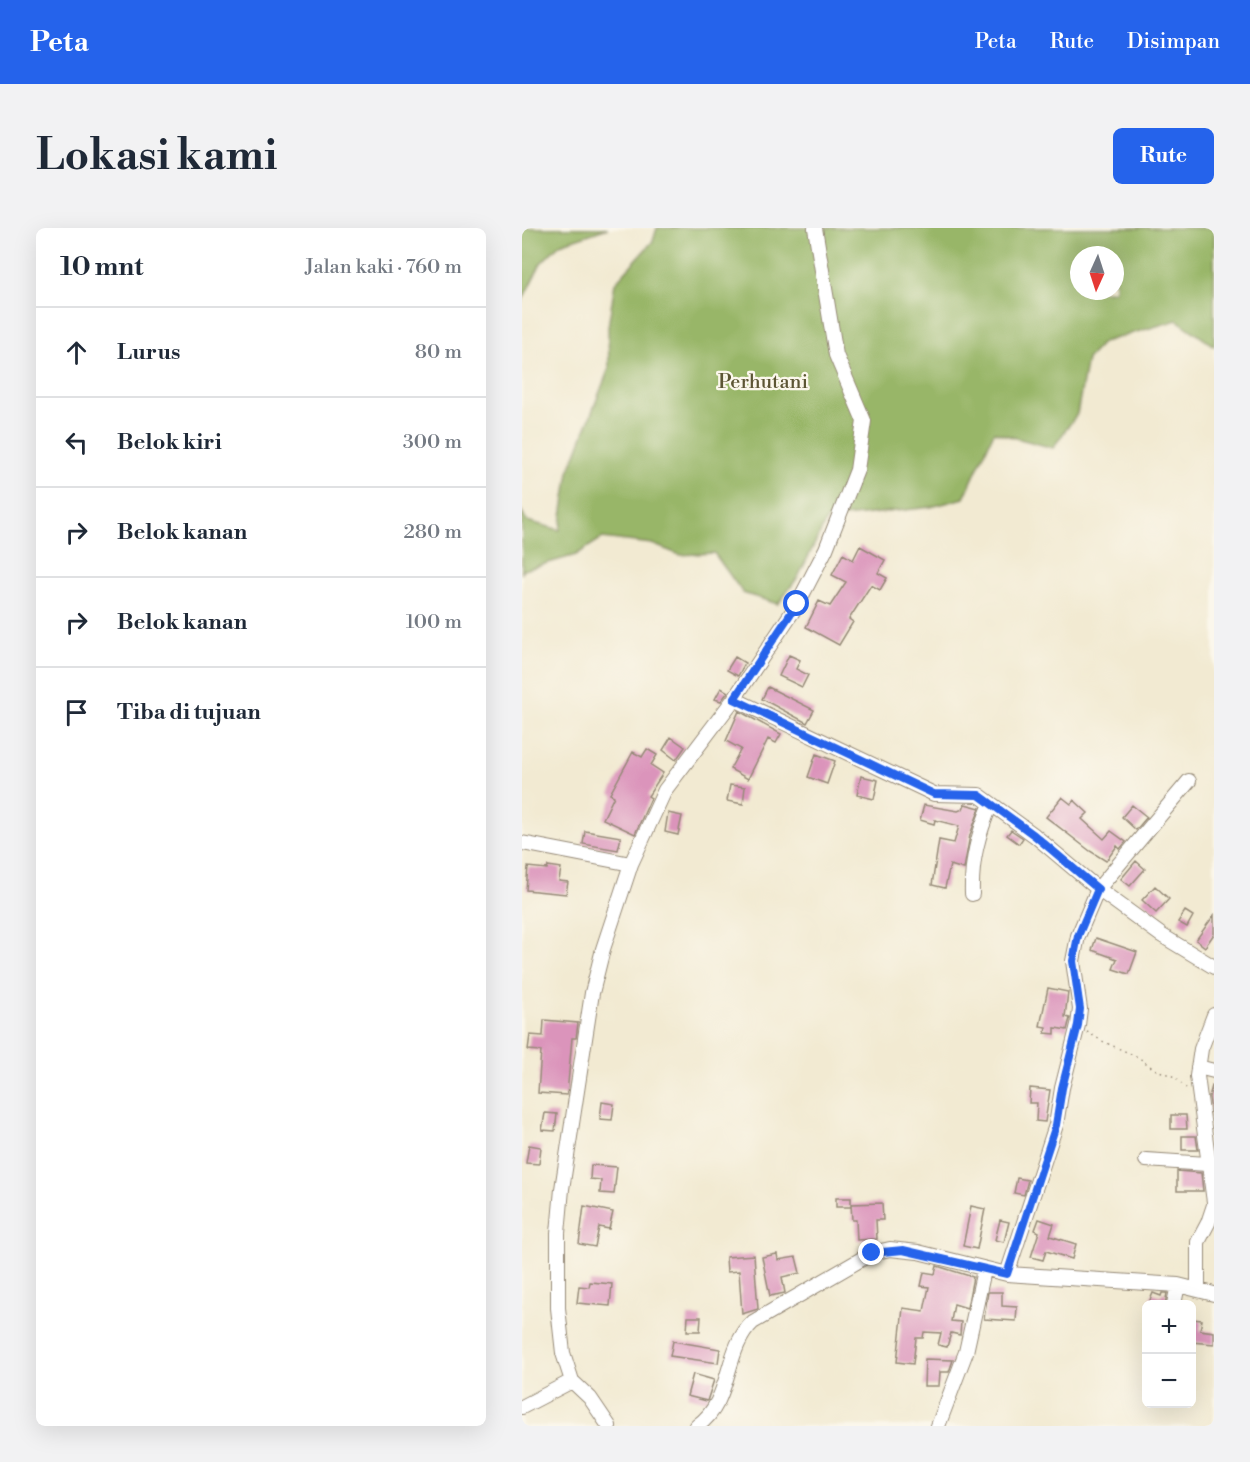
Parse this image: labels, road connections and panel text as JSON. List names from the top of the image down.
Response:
{
  "parks": ["Perhutani"],
  "north": "bottom",
  "page": {
    "header": "Peta",
    "nav": ["Peta", "Rute", "Disimpan"],
    "buttons": "Rute",
    "title": "Lokasi kami",
    "heading": ["10 mnt", "Jalan kaki · 760 m"],
    "list": [
      ["Lurus", "80 m"],
      ["Belok kiri", "300 m"],
      ["Belok kanan", "280 m"],
      ["Belok kanan", "100 m"],
      "Tiba di tujuan"
    ],
    "map_buttons": ["+", "−"]
  }
}
